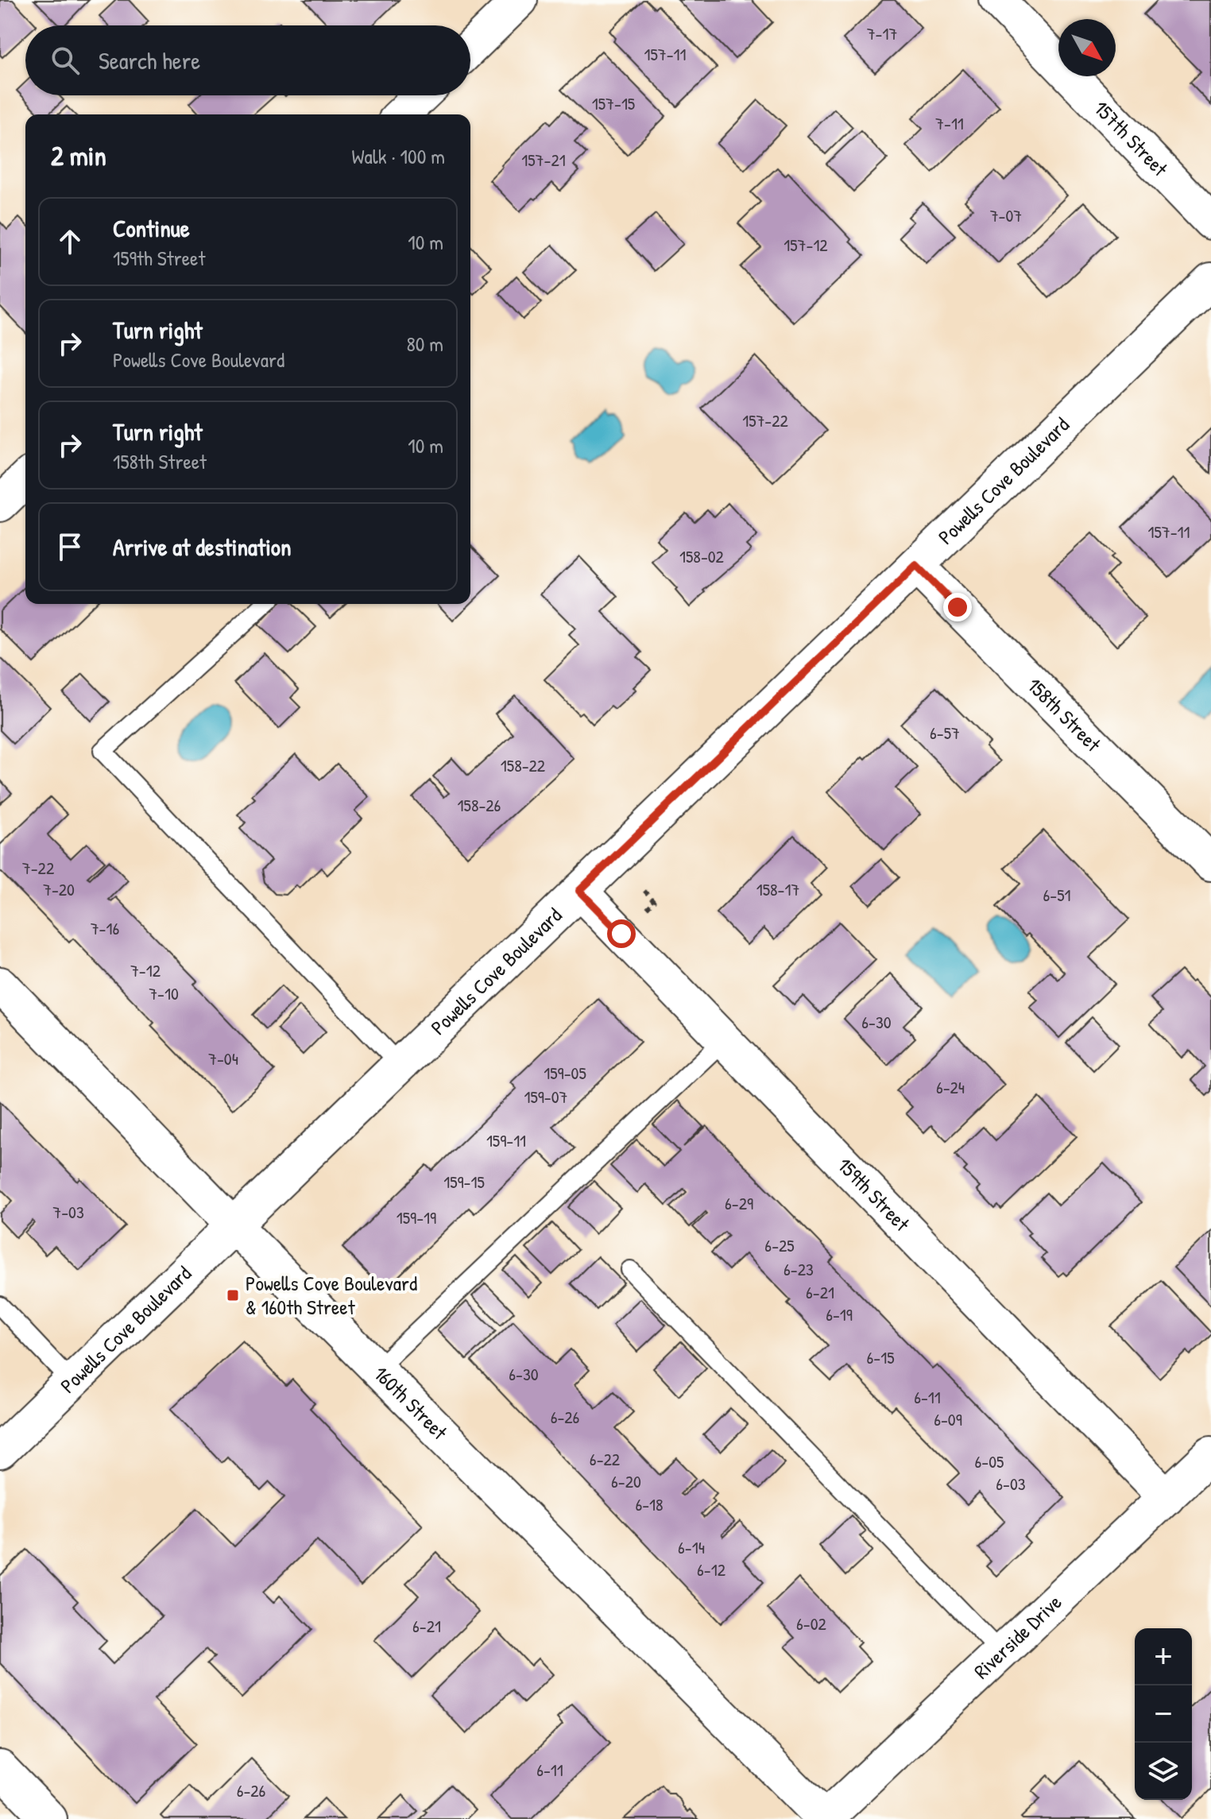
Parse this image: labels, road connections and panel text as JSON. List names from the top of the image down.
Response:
{
  "streets": {
    "street": [
      "157th Street",
      "Powells Cove Boulevard",
      "158th Street",
      "159th Street",
      "160th Street",
      "Riverside Drive"
    ]
  },
  "crossings": [
    ["Powells Cove Boulevard", "158th Street"],
    ["Powells Cove Boulevard", "159th Street"],
    ["Powells Cove Boulevard", "160th Street"],
    ["159th Street", "Riverside Drive"],
    ["160th Street", "Riverside Drive"]
  ],
  "places": {
    "transit": ["Powells Cove Boulevard & 160th Street"]
  },
  "house_numbers": [
    "7-17",
    "157-11",
    "157-15",
    "7-11",
    "157-21",
    "7-07",
    "157-12",
    "157-22",
    "157-11",
    "158-02",
    "6-57",
    "158-22",
    "158-26",
    "7-22",
    "7-20",
    "158-17",
    "6-51",
    "7-16",
    "7-12",
    "7-10",
    "6-30",
    "7-04",
    "159-05",
    "6-24",
    "159-07",
    "159-11",
    "159-15",
    "6-29",
    "7-03",
    "159-19",
    "6-25",
    "6-23",
    "6-21",
    "6-19",
    "6-15",
    "6-30",
    "6-11",
    "6-26",
    "6-09",
    "6-22",
    "6-05",
    "6-20",
    "6-03",
    "6-18",
    "6-14",
    "6-12",
    "6-02",
    "6-21",
    "6-11",
    "6-26"
  ],
  "north": "bottom right",
  "page": {
    "search": "Search here",
    "heading": ["2 min", "Walk · 100 m"],
    "list": [
      ["Continue", "159th Street", "10 m"],
      ["Turn right", "Powells Cove Boulevard", "80 m"],
      ["Turn right", "158th Street", "10 m"],
      "Arrive at destination"
    ],
    "map_buttons": ["+", "−"]
  }
}
